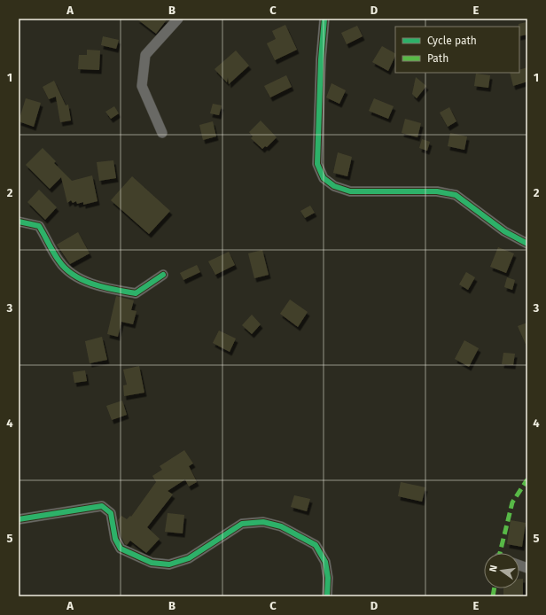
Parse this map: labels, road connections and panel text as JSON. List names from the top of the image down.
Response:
{
  "legend": ["Cycle path", "Path"],
  "north": "left",
  "grid": {
    "columns": [
      "A",
      "B",
      "C",
      "D",
      "E"
    ],
    "rows": [
      "1",
      "2",
      "3",
      "4",
      "5"
    ]
  }
}
